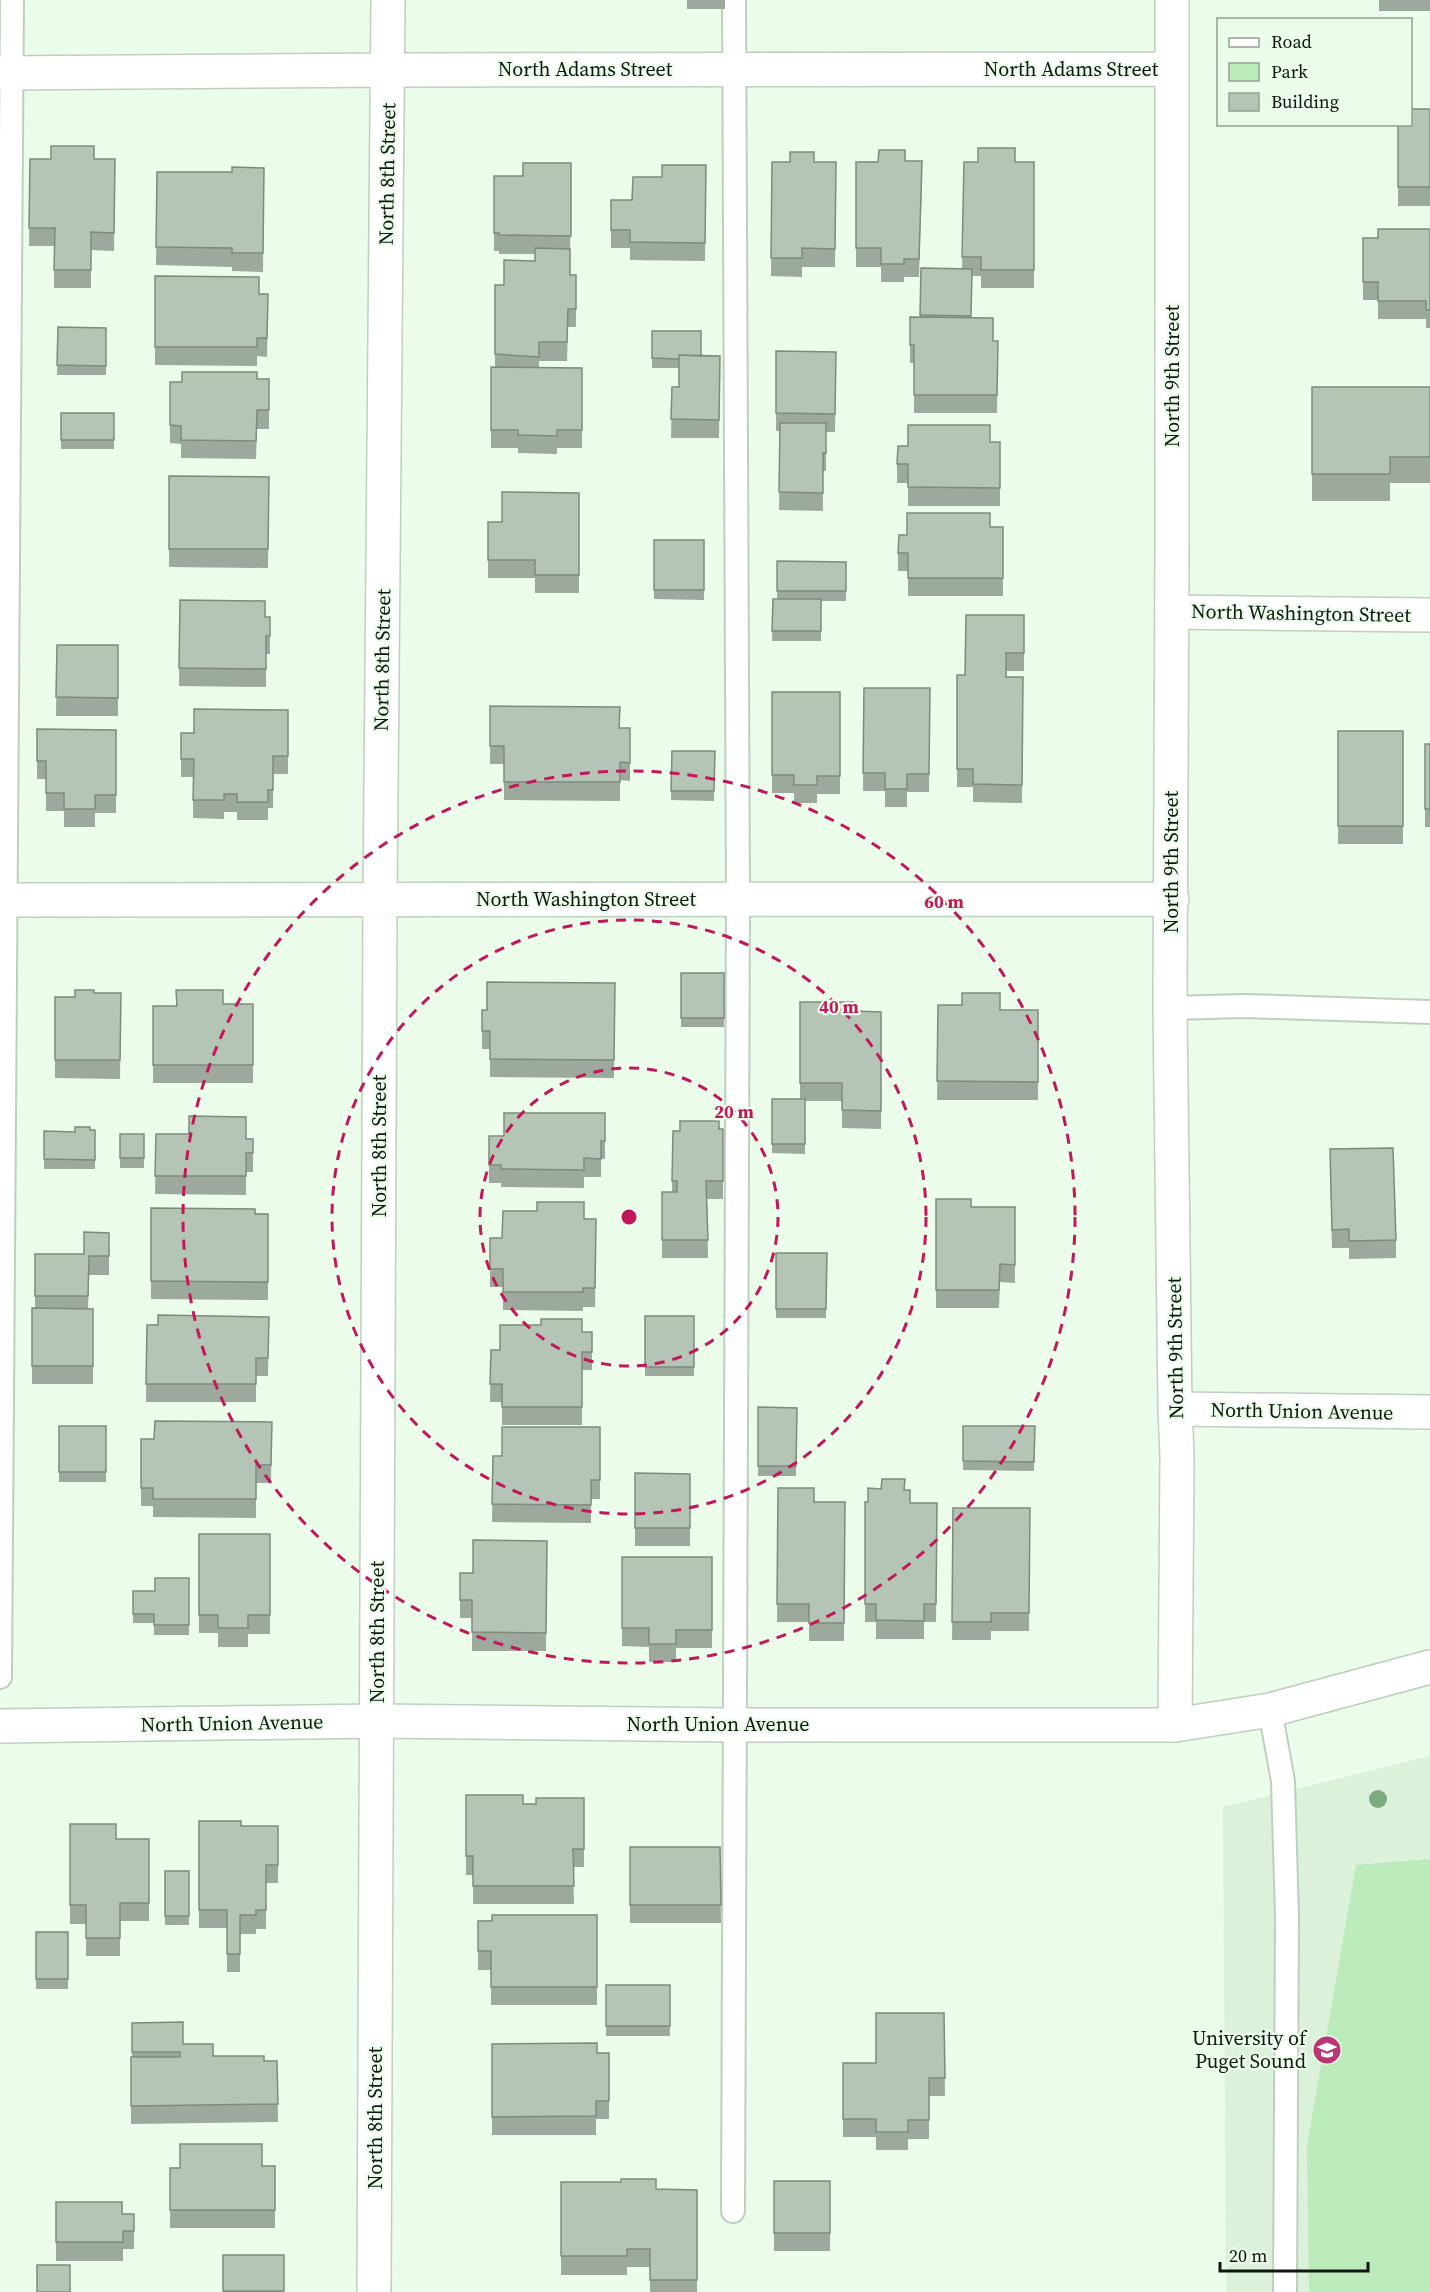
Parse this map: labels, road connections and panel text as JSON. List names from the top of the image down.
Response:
{
  "streets": {
    "street": [
      "North Adams Street",
      "North 8th Street",
      "North 9th Street",
      "North Washington Street",
      "North Union Avenue"
    ]
  },
  "crossings": [
    ["North Adams Street", "North 8th Street"],
    ["North Adams Street", "North 9th Street"],
    ["North 8th Street", "North Washington Street"],
    ["North 8th Street", "North Union Avenue"],
    ["North 9th Street", "North Washington Street"],
    ["North 9th Street", "North Union Avenue"]
  ],
  "places": {
    "school or university": ["University of Puget Sound"]
  },
  "legend": ["Road", "Park", "Building"],
  "scale_bar": "20 m",
  "rings": ["60 m", "40 m", "20 m"]
}
